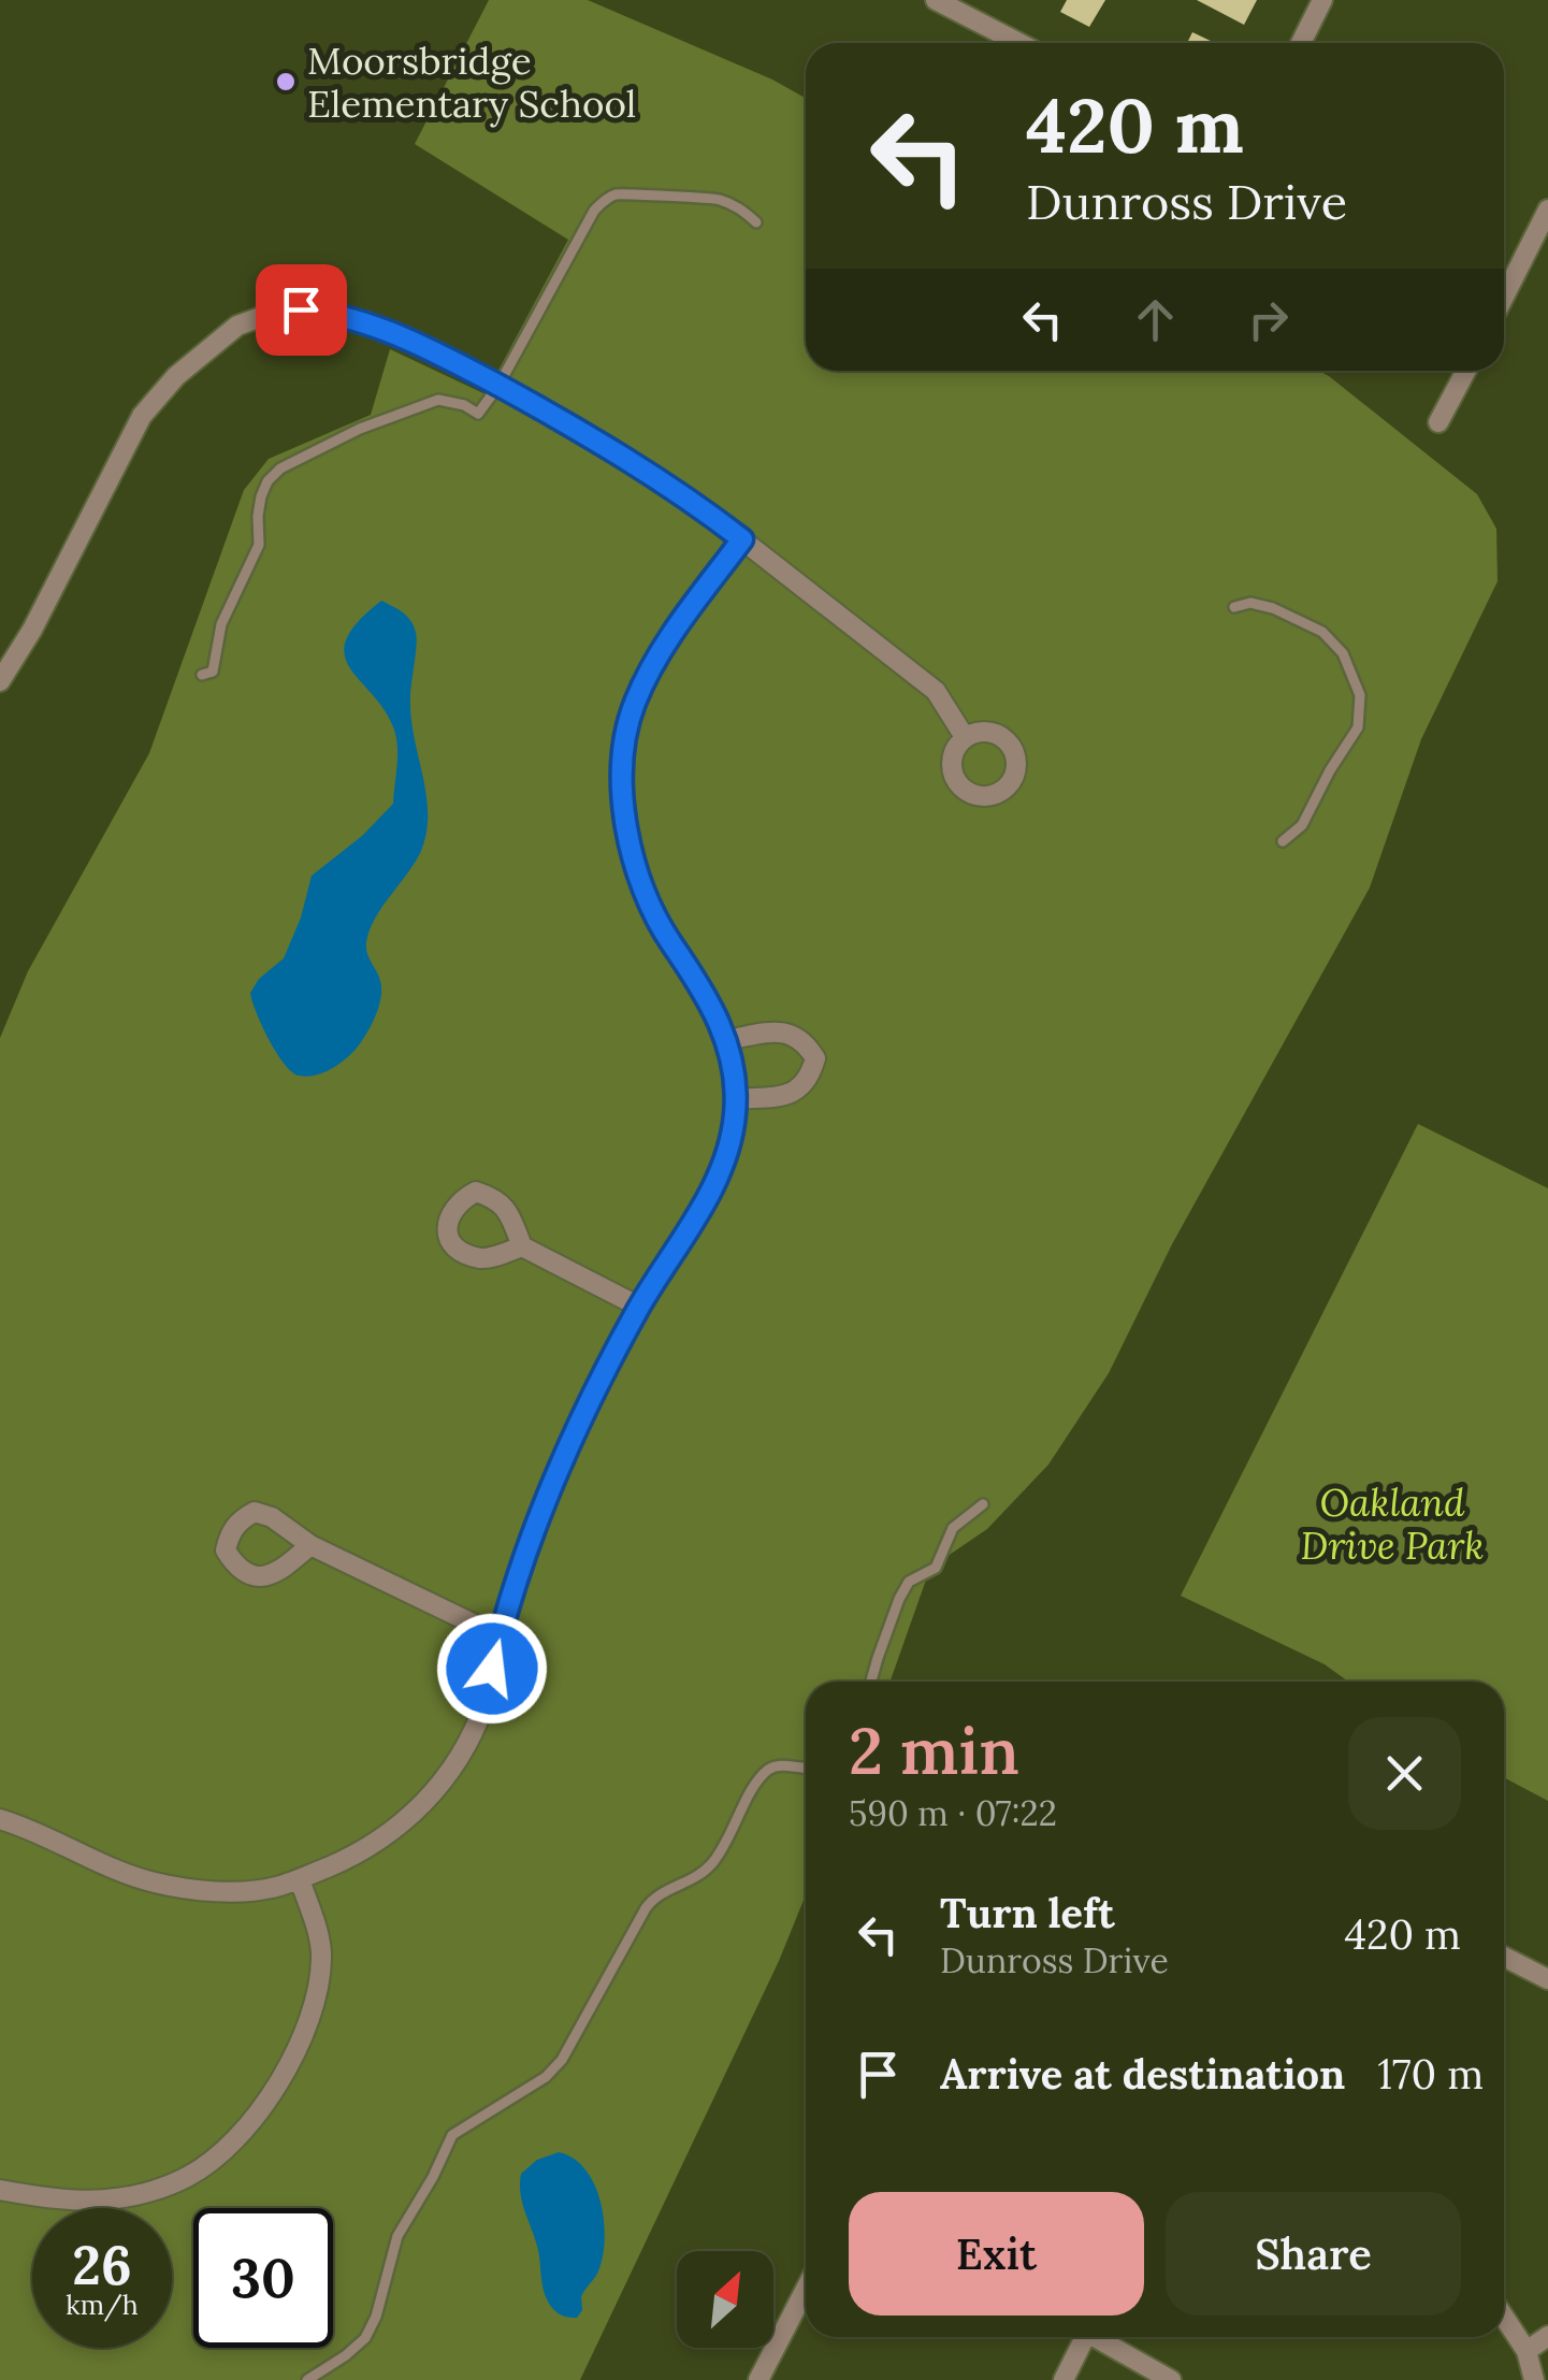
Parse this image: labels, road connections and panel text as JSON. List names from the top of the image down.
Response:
{
  "parks": ["Oakland Drive Park"],
  "places": ["Moorsbridge Elementary School"],
  "north": "top right",
  "page": {
    "turn": ["420 m", "Dunross Drive"],
    "heading": ["2 min", "590 m · 07:22"],
    "list": [
      {
        "name": "Turn left",
        "note": "Dunross Drive",
        "value": "420 m"
      },
      {
        "name": "Arrive at destination",
        "value": "170 m"
      }
    ],
    "buttons": ["Exit", "Share"],
    "speed": "26 km/h",
    "limit": "30"
  }
}
